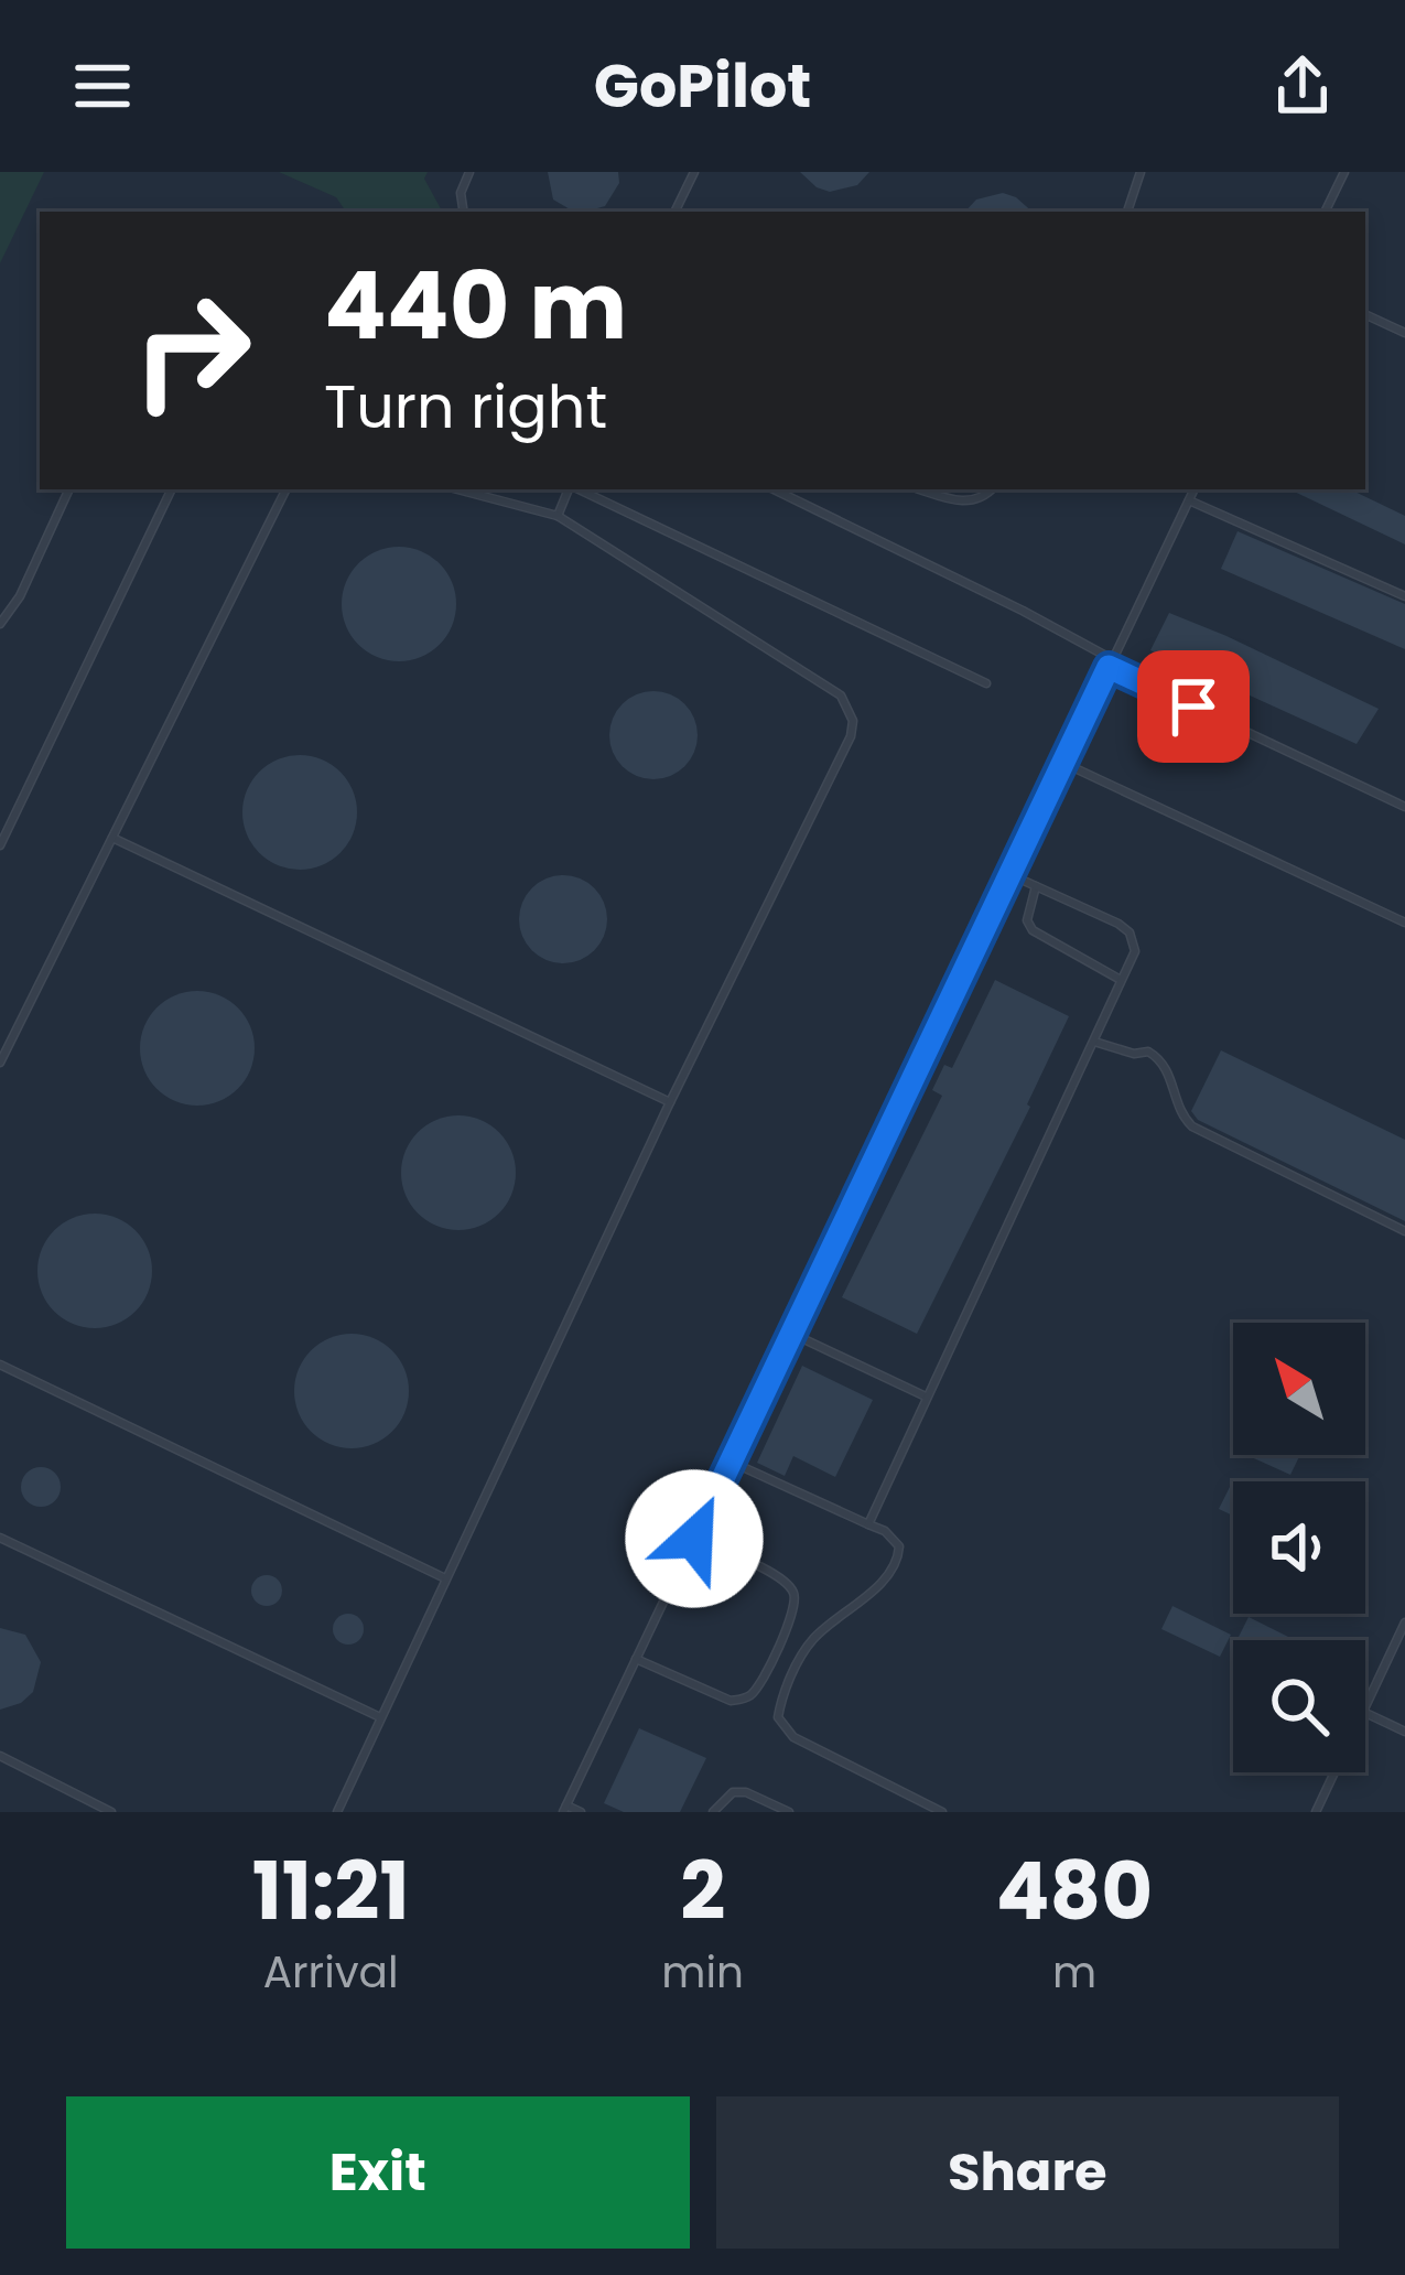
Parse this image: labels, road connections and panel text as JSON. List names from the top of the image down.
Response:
{
  "north": "top left",
  "page": {
    "header": "GoPilot",
    "turn": ["440 m", "Turn right"],
    "eta": [
      "11:21",
      "Arrival",
      "2",
      "min",
      "480",
      "m"
    ],
    "buttons": ["Exit", "Share"]
  }
}
